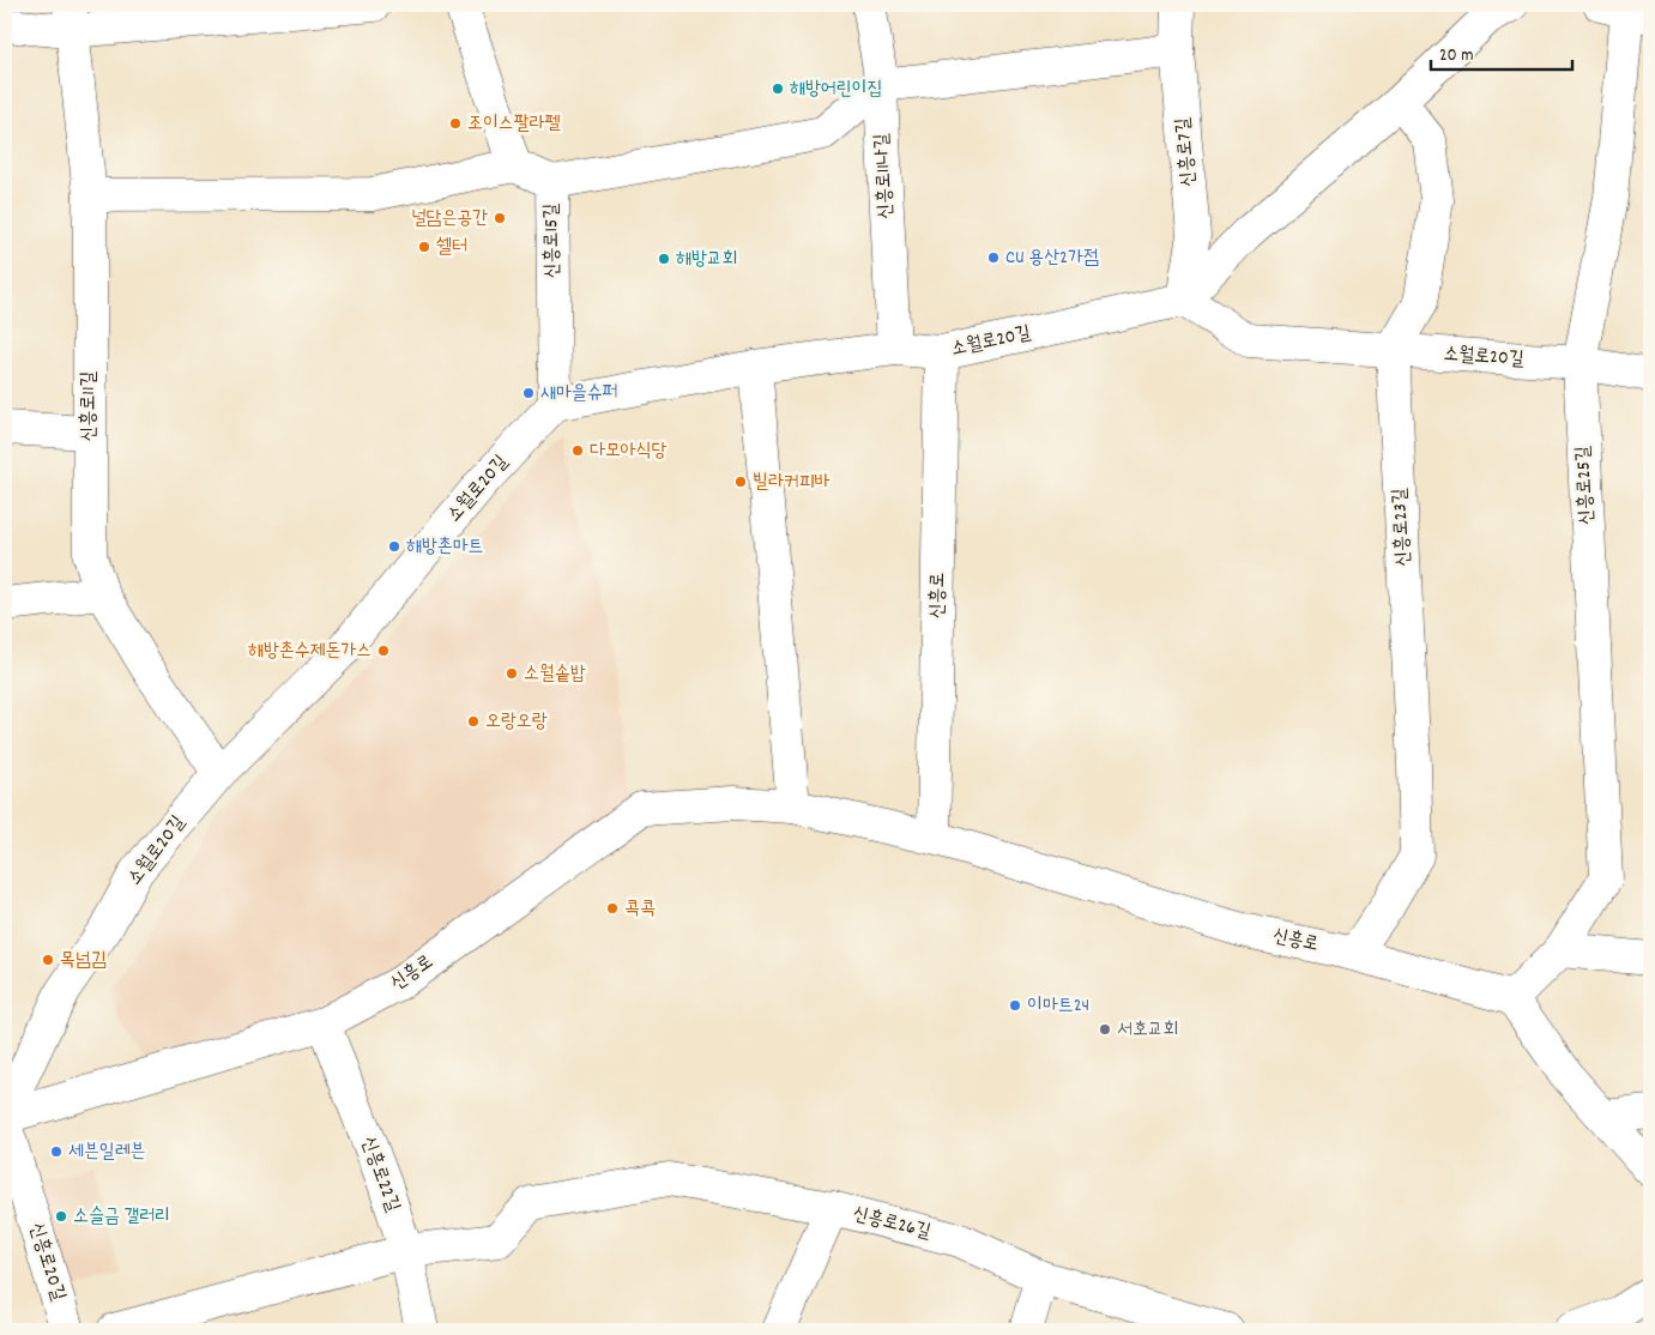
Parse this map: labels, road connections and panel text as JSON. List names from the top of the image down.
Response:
{
  "streets": {
    "street": [
      "신흥로7길",
      "신흥로11나길",
      "신흥로15길",
      "소월로20길",
      "신흥로11길",
      "신흥로25길",
      "신흥로23길",
      "신흥로",
      "신흥로22길",
      "신흥로26길",
      "신흥로20길"
    ]
  },
  "crossings": [
    ["신흥로7길", "소월로20길"],
    ["신흥로11나길", "소월로20길"],
    ["신흥로15길", "소월로20길"],
    ["소월로20길", "신흥로11길"],
    ["소월로20길", "신흥로25길"],
    ["소월로20길", "신흥로23길"],
    ["소월로20길", "신흥로"],
    ["신흥로25길", "신흥로"],
    ["신흥로23길", "신흥로"],
    ["신흥로", "신흥로22길"]
  ],
  "places": [
    "해방어린이집",
    "조이스팔라펠",
    "널담은공간",
    "쉘터",
    "CU 용산2가점",
    "해방교회",
    "새마을슈퍼",
    "다모아식당",
    "빌라커피바",
    "해방촌마트",
    "해방촌수제돈가스",
    "소월솥밥",
    "오랑오랑",
    "콕콕",
    "목넘김",
    "이마트24",
    "서호교회",
    "세븐일레븐",
    "소슬금 갤러리"
  ],
  "scale_bar": "20 m"
}
